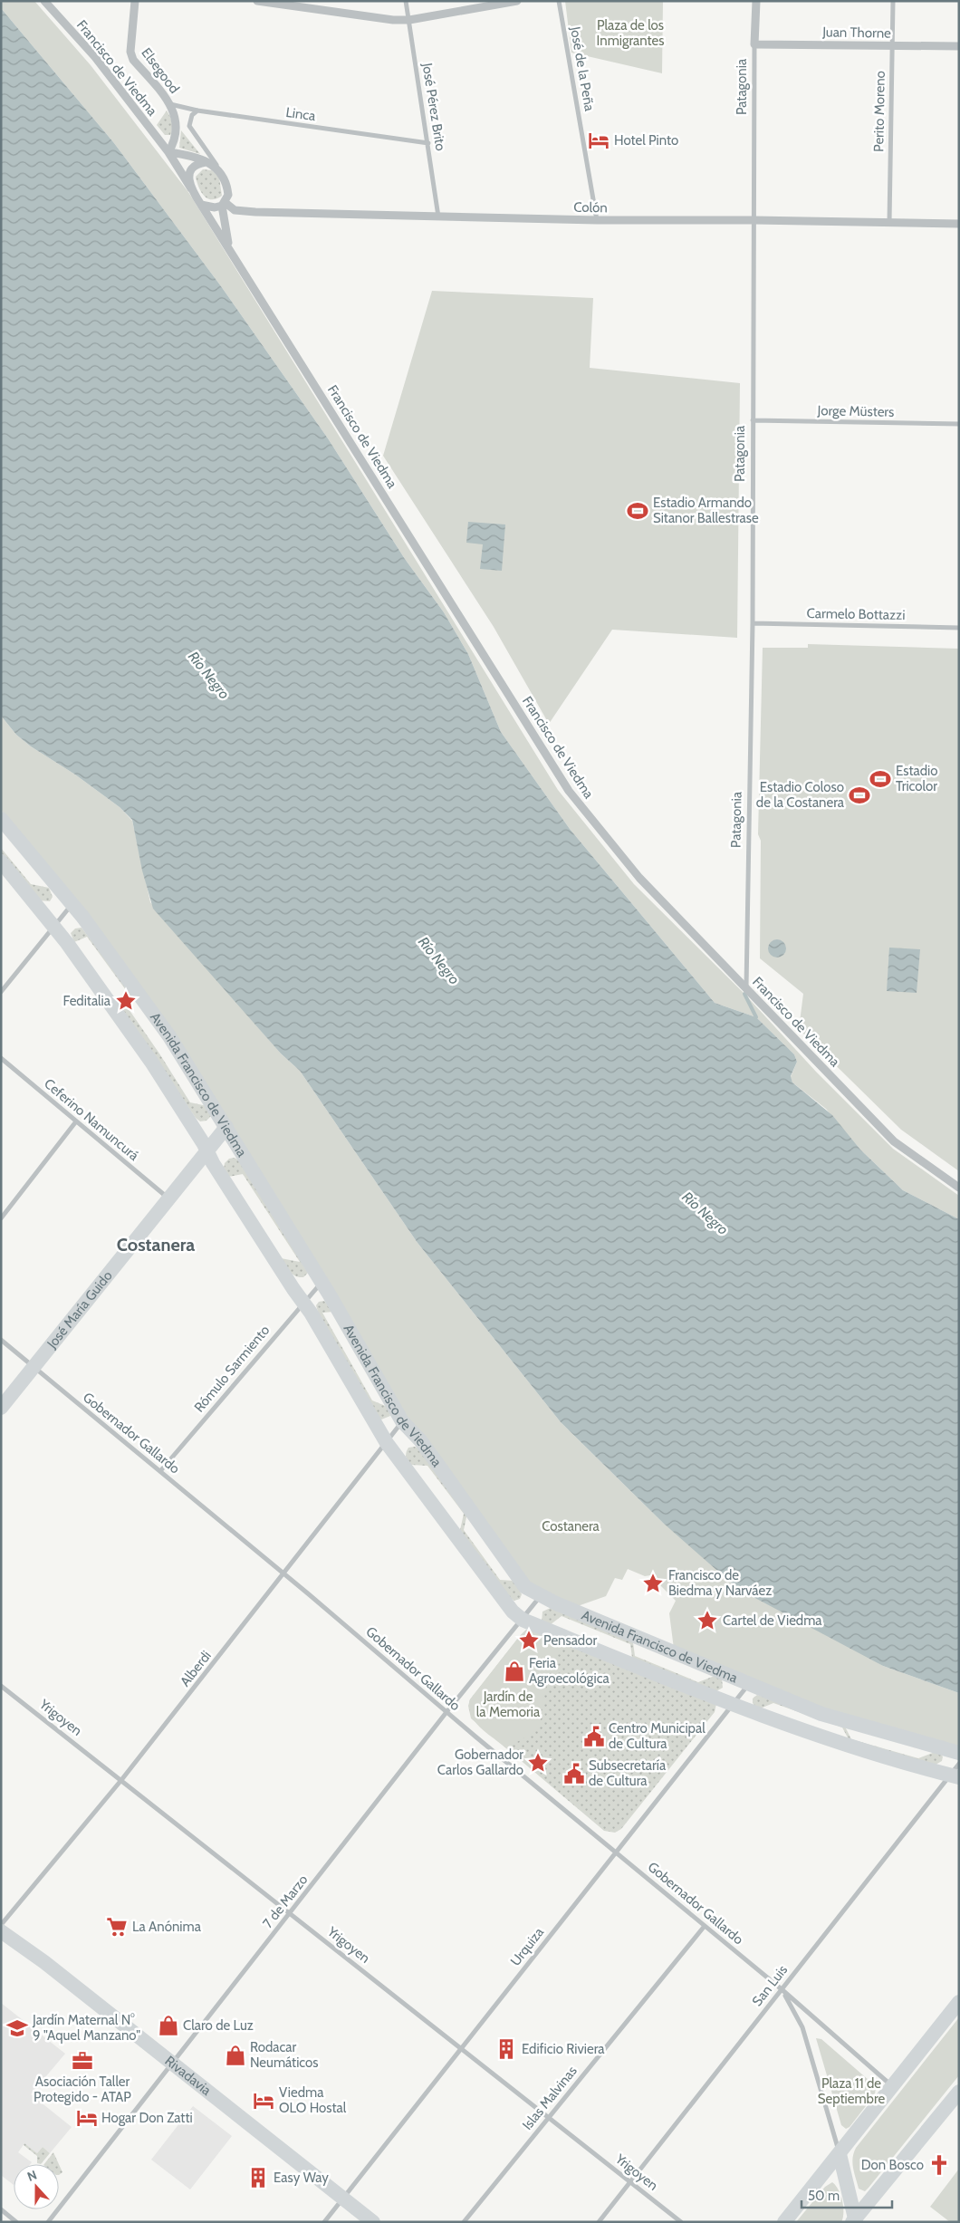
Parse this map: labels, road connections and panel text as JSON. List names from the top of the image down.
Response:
{
  "streets": {
    "main road": ["Avenida Francisco de Viedma", "José María Guido", "Rivadavia"],
    "street": [
      "Juan Thorne",
      "Francisco de Viedma",
      "José de la Peña",
      "Elsegood",
      "Patagonia",
      "José Pérez Brito",
      "Perito Moreno",
      "Linca",
      "Colón",
      "Jorge Müsters",
      "Carmelo Bottazzi",
      "Ceferino Namuncurá",
      "Rómulo Sarmiento",
      "Gobernador Gallardo",
      "Alberdi",
      "Yrigoyen",
      "7 de Marzo",
      "Urquiza",
      "San Luis",
      "Islas Malvinas"
    ]
  },
  "crossings": [
    ["Juan Thorne", "Patagonia"],
    ["Juan Thorne", "Perito Moreno"],
    ["Francisco de Viedma", "Elsegood"],
    ["Francisco de Viedma", "Patagonia"],
    ["Francisco de Viedma", "Colón"],
    ["José de la Peña", "Colón"],
    ["Elsegood", "Linca"],
    ["Patagonia", "Colón"],
    ["Patagonia", "Jorge Müsters"],
    ["Patagonia", "Carmelo Bottazzi"],
    ["José Pérez Brito", "Linca"],
    ["José Pérez Brito", "Colón"],
    ["Perito Moreno", "Colón"],
    ["Avenida Francisco de Viedma", "José María Guido"],
    ["Avenida Francisco de Viedma", "Rómulo Sarmiento"],
    ["Avenida Francisco de Viedma", "Alberdi"],
    ["Avenida Francisco de Viedma", "7 de Marzo"],
    ["Avenida Francisco de Viedma", "Urquiza"],
    ["Avenida Francisco de Viedma", "San Luis"],
    ["Ceferino Namuncurá", "José María Guido"],
    ["José María Guido", "Gobernador Gallardo"],
    ["Rómulo Sarmiento", "Gobernador Gallardo"],
    ["Gobernador Gallardo", "Alberdi"],
    ["Gobernador Gallardo", "7 de Marzo"],
    ["Gobernador Gallardo", "Urquiza"],
    ["Gobernador Gallardo", "San Luis"],
    ["Gobernador Gallardo", "Islas Malvinas"],
    ["Alberdi", "Yrigoyen"],
    ["Yrigoyen", "7 de Marzo"],
    ["Yrigoyen", "Urquiza"],
    ["Yrigoyen", "San Luis"],
    ["Yrigoyen", "Islas Malvinas"],
    ["7 de Marzo", "Rivadavia"],
    ["Urquiza", "Rivadavia"]
  ],
  "districts": ["Costanera"],
  "water": ["Río Negro"],
  "parks": [
    "Plaza de los Inmigrantes",
    "Costanera",
    "Jardín de la Memoria",
    "Plaza 11 de Septiembre"
  ],
  "places": {
    "hotel": ["Hotel Pinto", "Viedma OLO Hostal", "Hogar Don Zatti"],
    "sports": ["Estadio Armando Sitanor Ballestrase", "Estadio Tricolor", "Estadio Coloso de la Costanera"],
    "place": [
      "Feditalia",
      "Francisco de Biedma y Narváez",
      "Cartel de Viedma",
      "Pensador",
      "Gobernador Carlos Gallardo"
    ],
    "shop": ["Feria Agroecológica", "Claro de Luz", "Rodacar Neumáticos"],
    "public building": ["Centro Municipal de Cultura", "Subsecretaría de Cultura"],
    "supermarket": ["La Anónima"],
    "school or university": ["Jardín Maternal N° 9 \"Aquel Manzano\""],
    "building": ["Edificio Riviera", "Easy Way"],
    "office": ["Asociación Taller Protegido - ATAP"],
    "church": ["Don Bosco"]
  },
  "scale_bar": "50 m",
  "north": "top"
}
